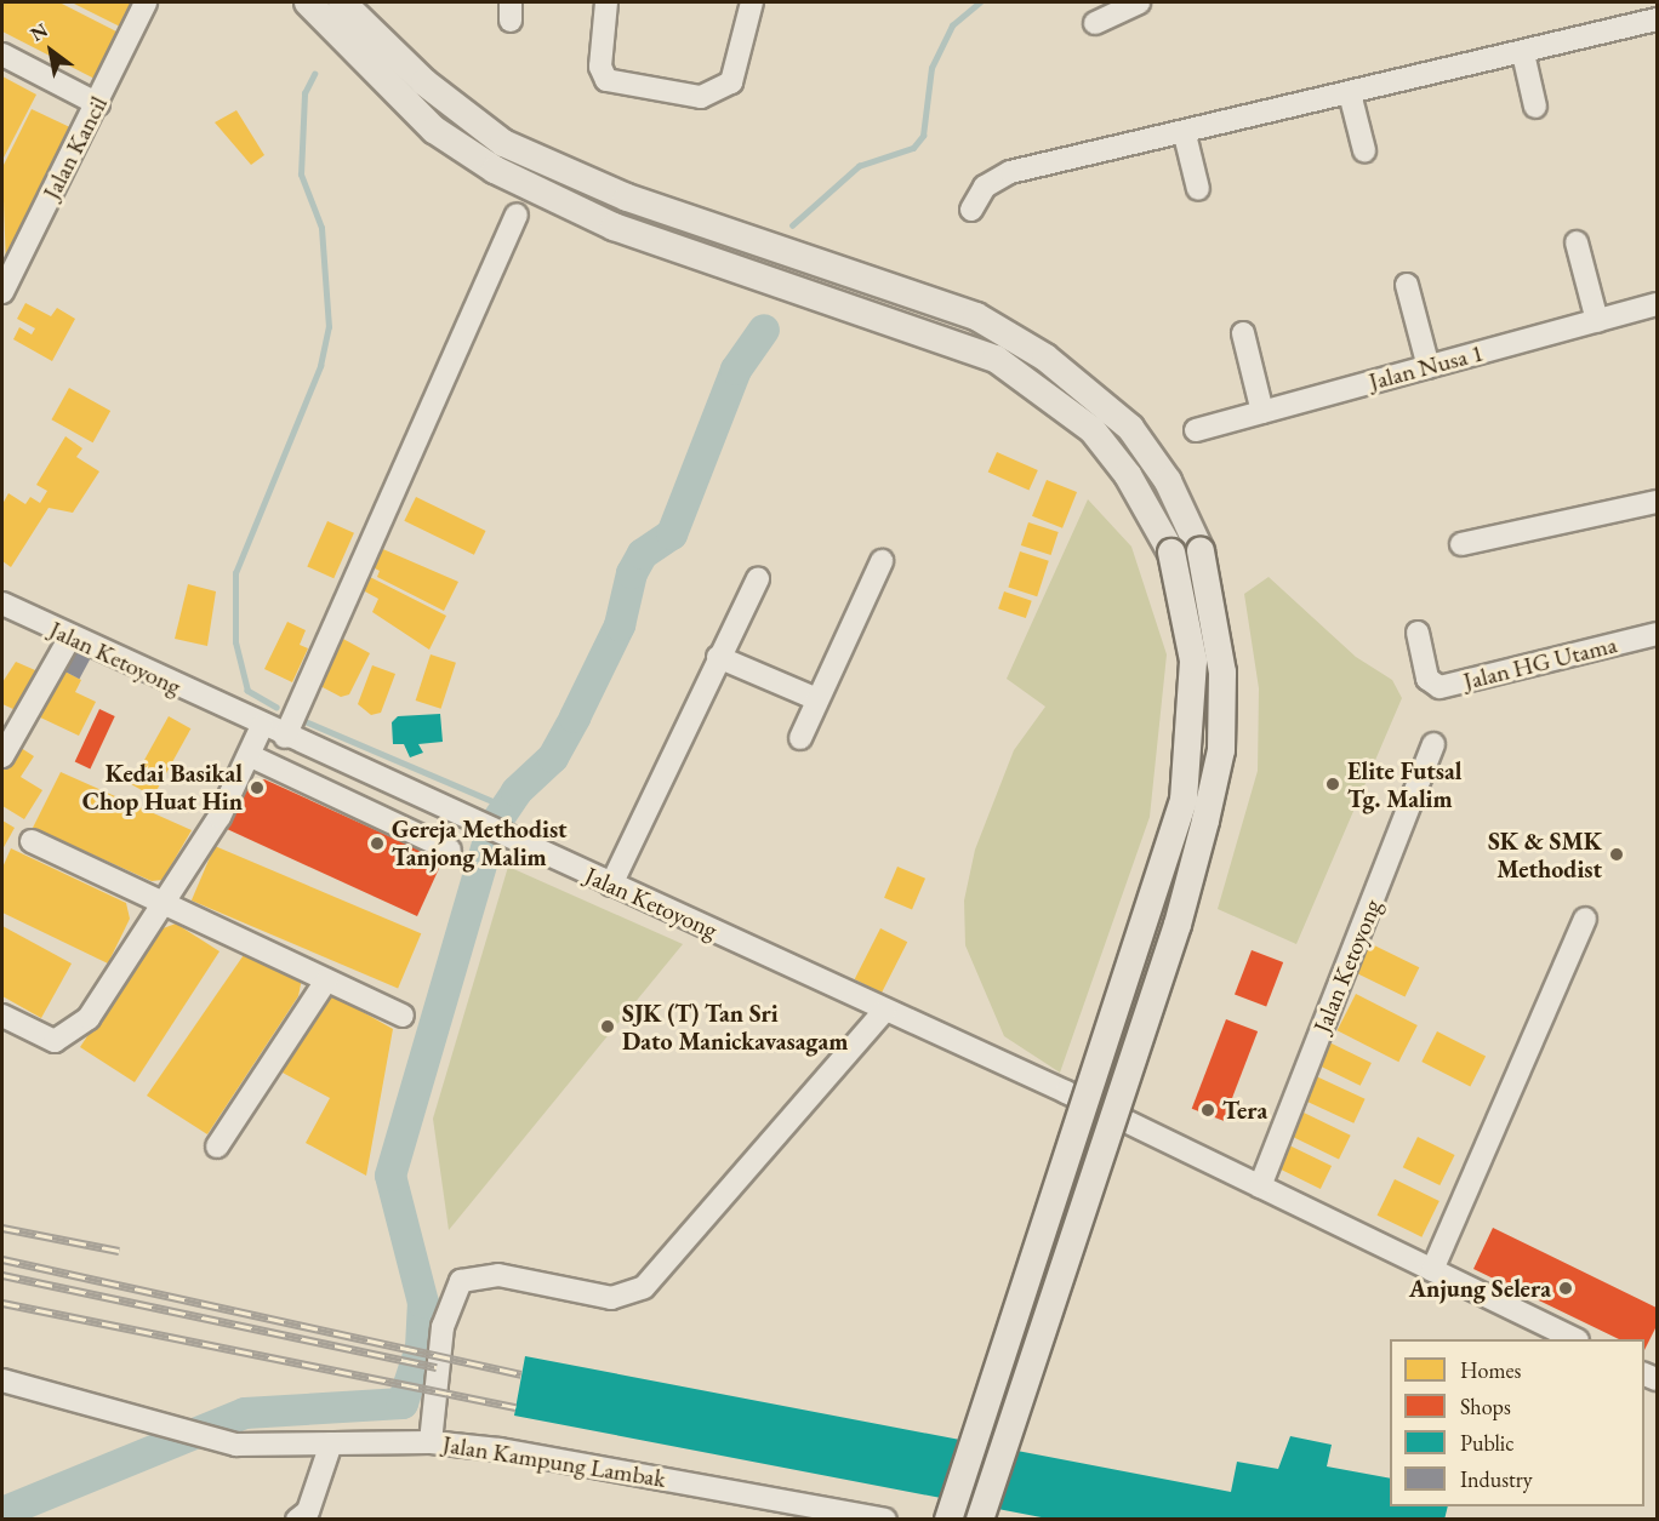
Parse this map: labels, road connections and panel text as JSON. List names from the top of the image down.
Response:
{
  "streets": {
    "street": [
      "Jalan Kancil",
      "Jalan Nusa 1",
      "Jalan Ketoyong",
      "Jalan HG Utama",
      "Jalan Kampung Lambak"
    ]
  },
  "places": [
    "Elite Futsal Tg. Malim",
    "Kedai Basikal Chop Huat Hin",
    "Gereja Methodist Tanjong Malim",
    "SK & SMK Methodist",
    "SJK (T) Tan Sri Dato Manickavasagam",
    "Tera",
    "Anjung Selera"
  ],
  "legend": [
    "Homes",
    "Shops",
    "Public",
    "Industry"
  ],
  "north": "top left"
}
